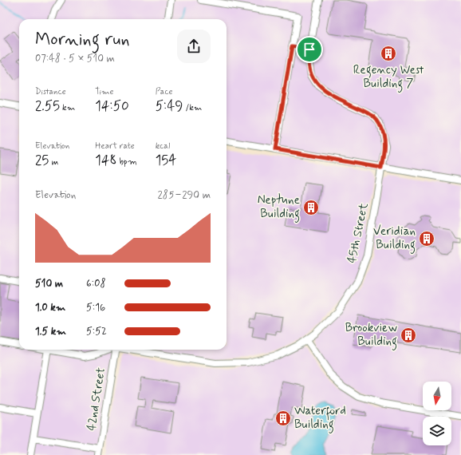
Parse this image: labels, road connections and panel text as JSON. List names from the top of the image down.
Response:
{
  "streets": {
    "street": ["45th Street", "42nd Street"]
  },
  "places": {
    "building": [
      "Regency West Building 7",
      "Neptune Building",
      "Veridian Building",
      "Brookview Building",
      "Waterford Building"
    ]
  },
  "north": "bottom",
  "page": {
    "heading": ["Morning run", "07:48 · 5 × 510 m"],
    "stats": [
      ["Distance", "2.55 km"],
      ["Time", "14:50"],
      ["Pace", "5:49 /km"],
      ["Elevation", "25 m"],
      ["Heart rate", "148 bpm"],
      ["kcal", "154"]
    ],
    "chart": ["Elevation", "285–290 m"],
    "list": [
      {
        "name": "510 m",
        "note": "6:08"
      },
      {
        "name": "1.0 km",
        "note": "5:16"
      },
      {
        "name": "1.5 km",
        "note": "5:52"
      }
    ]
  }
}
